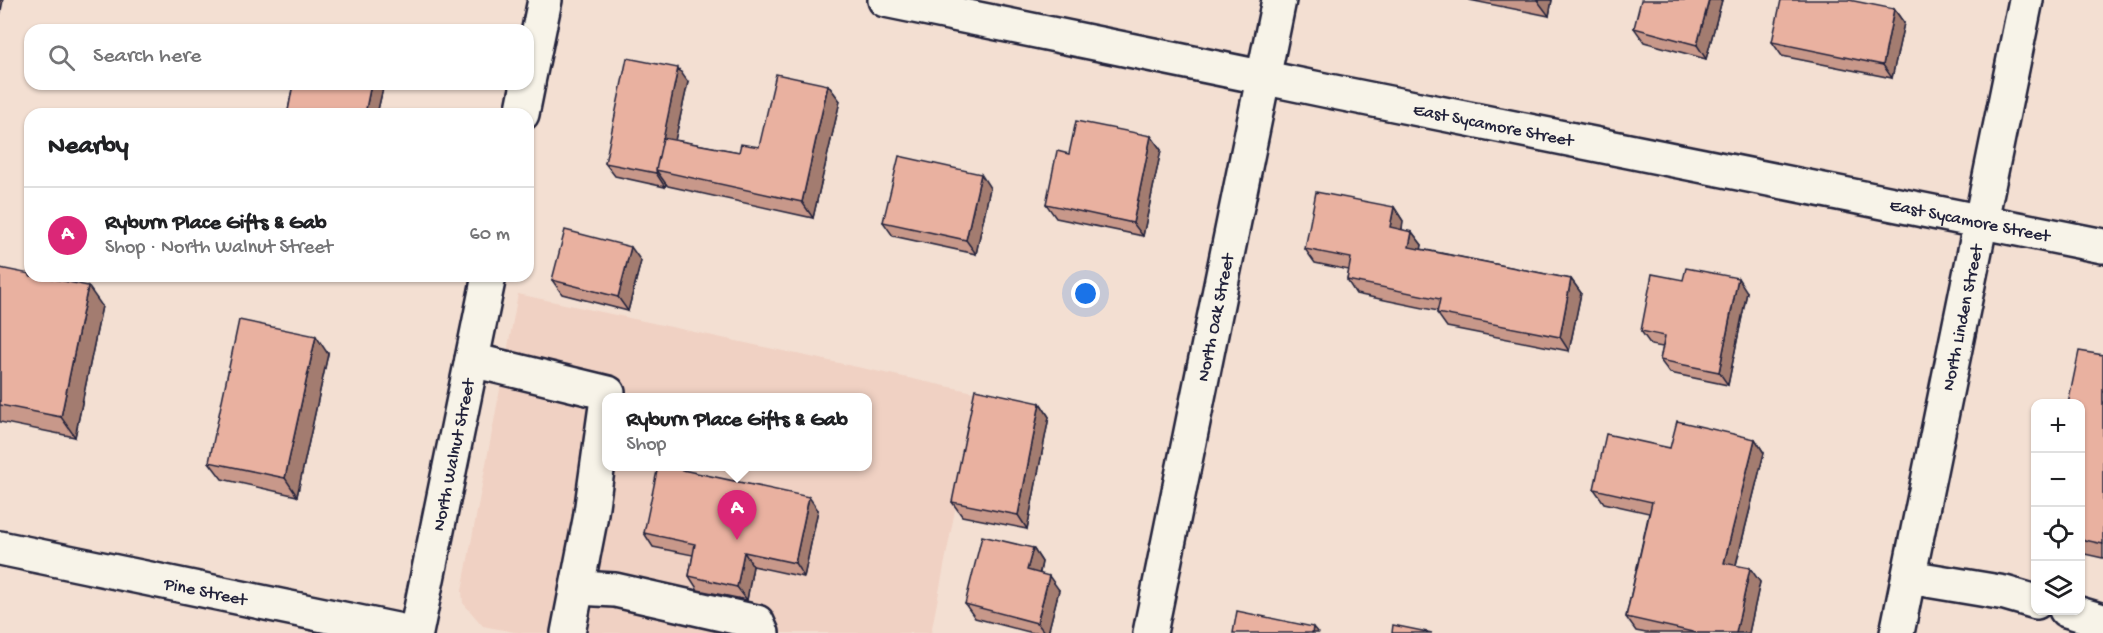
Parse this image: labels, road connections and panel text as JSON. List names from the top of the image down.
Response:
{
  "streets": {
    "street": [
      "East Sycamore Street",
      "North Linden Street",
      "North Oak Street",
      "North Walnut Street",
      "Pine Street"
    ]
  },
  "crossings": [
    ["East Sycamore Street", "North Linden Street"],
    ["East Sycamore Street", "North Oak Street"]
  ],
  "page": {
    "search": "Search here",
    "heading": "Nearby",
    "list": [
      {
        "mark": "A",
        "name": "Ryburn Place Gifts & Gab",
        "note": "Shop · North Walnut Street",
        "value": "60 m"
      }
    ],
    "popup": ["Ryburn Place Gifts & Gab", "Shop"],
    "map_buttons": ["+", "−"],
    "pins": "A"
  }
}
